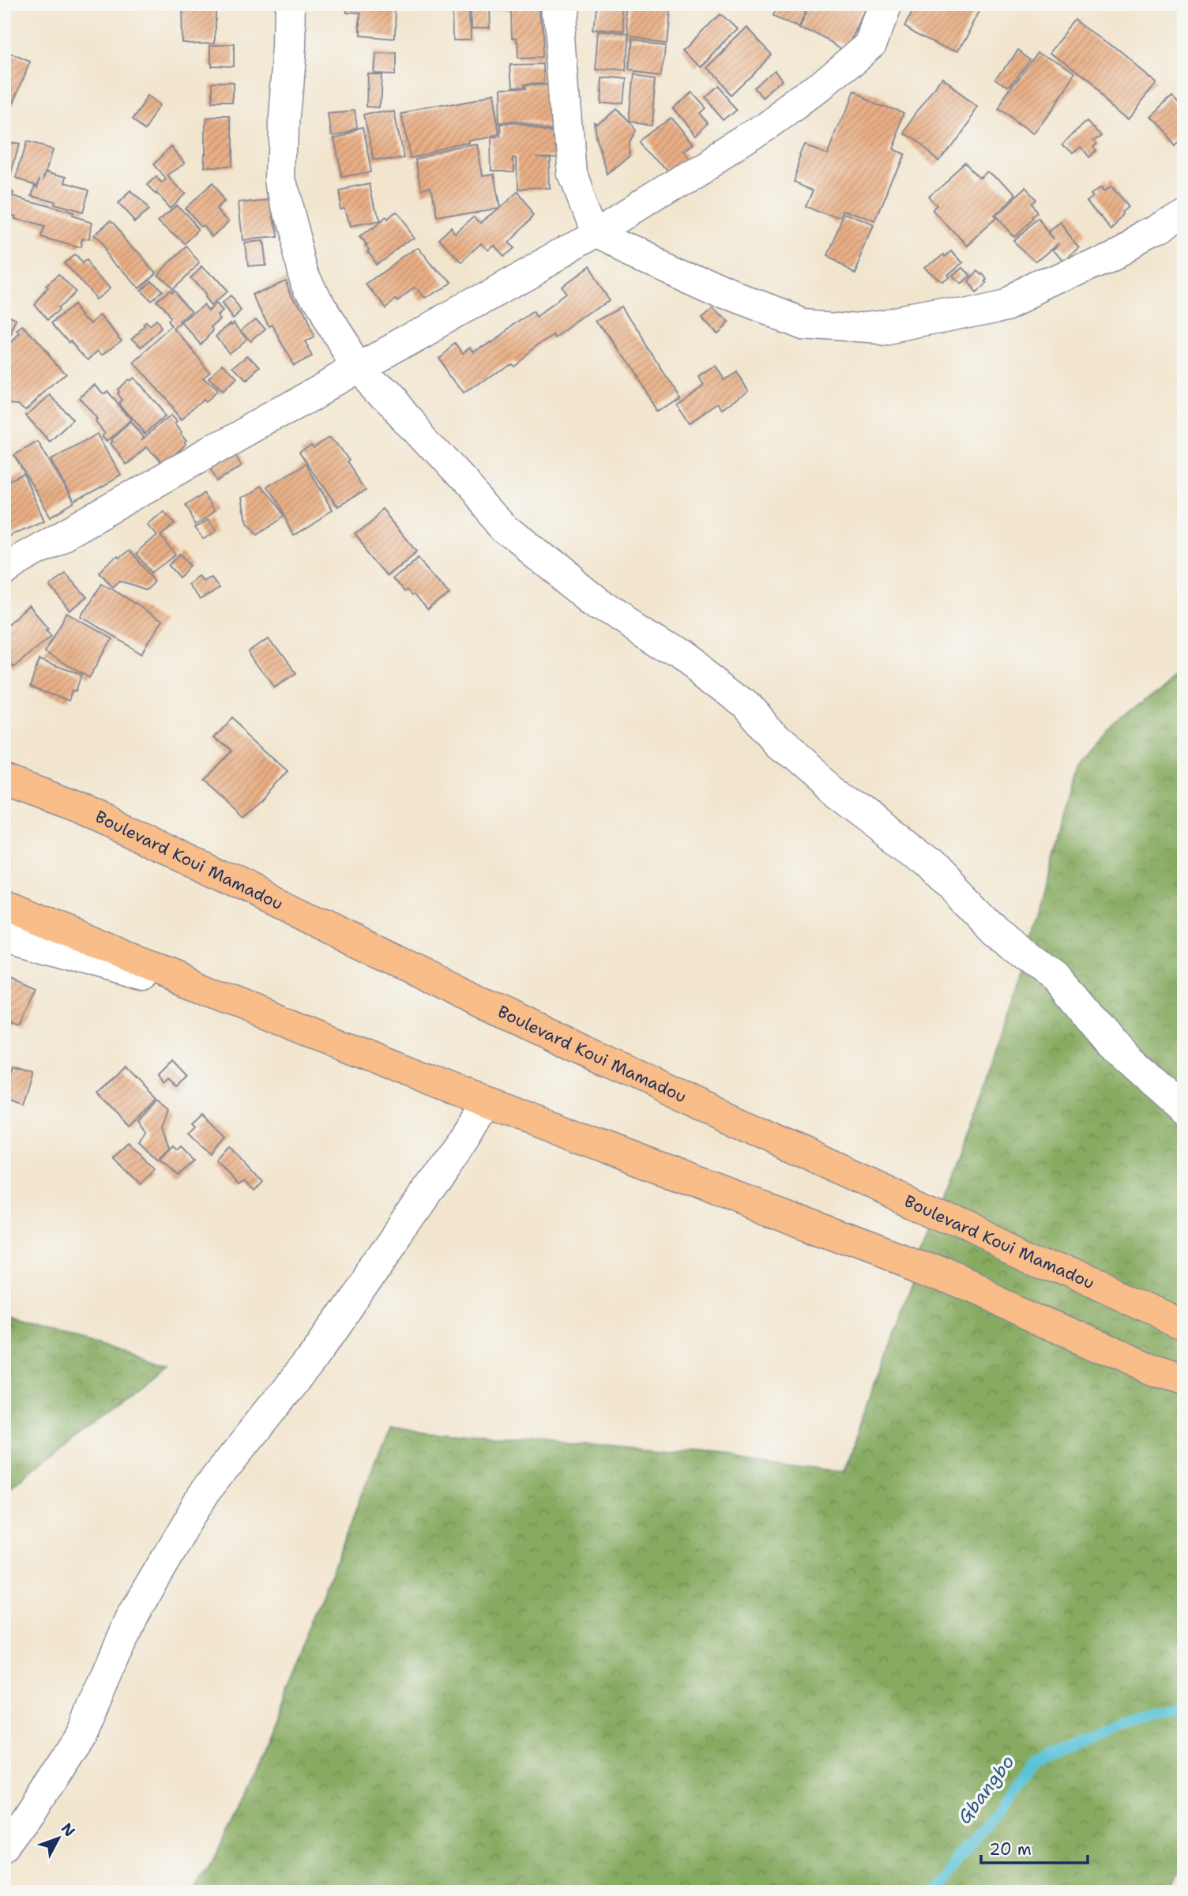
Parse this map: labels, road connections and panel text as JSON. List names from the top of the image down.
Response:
{
  "streets": {
    "main road": ["Boulevard Koui Mamadou"]
  },
  "water": ["Gbangbo"],
  "scale_bar": "20 m",
  "north": "top right"
}
